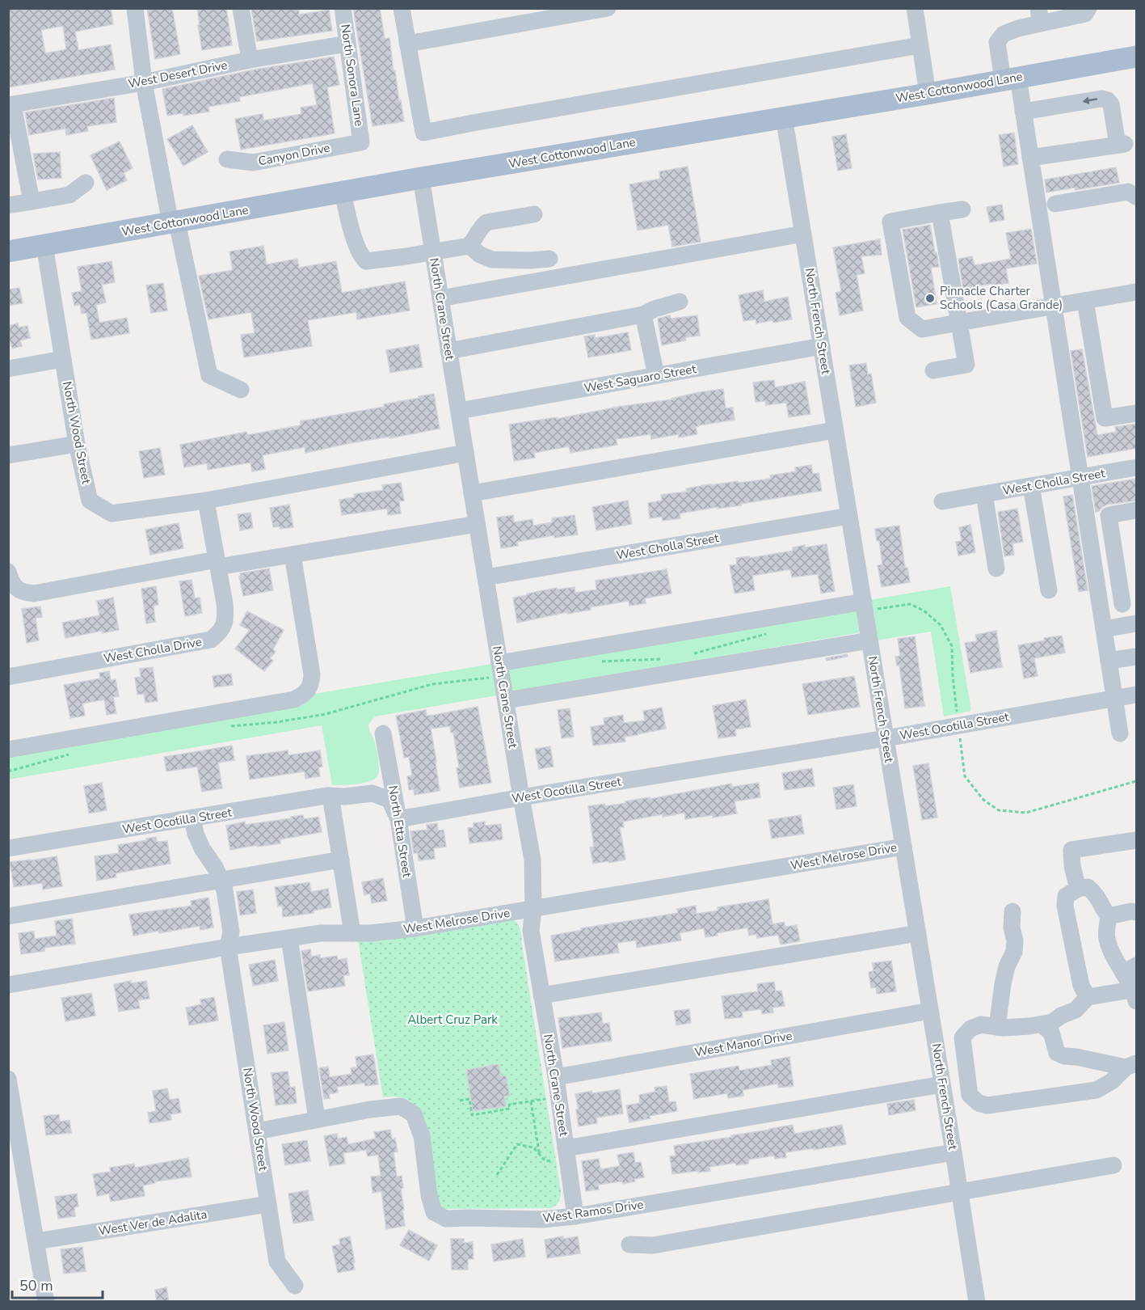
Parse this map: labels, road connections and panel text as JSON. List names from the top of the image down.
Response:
{
  "streets": {
    "main road": ["West Cottonwood Lane"],
    "street": [
      "West Desert Drive",
      "North Sonora Lane",
      "Canyon Drive",
      "North Crane Street",
      "North French Street",
      "West Saguaro Street",
      "North Wood Street",
      "West Cholla Street",
      "West Cholla Drive",
      "West Ocotilla Street",
      "North Etta Street",
      "West Melrose Drive",
      "West Manor Drive",
      "West Ramos Drive",
      "West Ver de Adalita"
    ]
  },
  "crossings": [
    ["West Desert Drive", "North Sonora Lane"],
    ["North Sonora Lane", "Canyon Drive"],
    ["West Cottonwood Lane", "North Crane Street"],
    ["West Cottonwood Lane", "North French Street"],
    ["West Cottonwood Lane", "North Wood Street"],
    ["North Crane Street", "West Saguaro Street"],
    ["North Crane Street", "West Cholla Street"],
    ["North Crane Street", "West Ocotilla Street"],
    ["North Crane Street", "West Melrose Drive"],
    ["North Crane Street", "West Manor Drive"],
    ["North Crane Street", "West Ramos Drive"],
    ["North French Street", "West Saguaro Street"],
    ["North French Street", "West Cholla Street"],
    ["North French Street", "West Ocotilla Street"],
    ["North French Street", "West Melrose Drive"],
    ["North French Street", "West Manor Drive"],
    ["North French Street", "West Ramos Drive"],
    ["North Wood Street", "West Cholla Drive"],
    ["North Wood Street", "West Ocotilla Street"],
    ["North Wood Street", "West Melrose Drive"],
    ["North Wood Street", "West Ramos Drive"],
    ["North Wood Street", "West Ver de Adalita"],
    ["West Ocotilla Street", "North Etta Street"],
    ["North Etta Street", "West Melrose Drive"]
  ],
  "parks": ["Albert Cruz Park"],
  "places": ["Pinnacle Charter Schools (Casa Grande)"],
  "scale_bar": "50 m"
}
